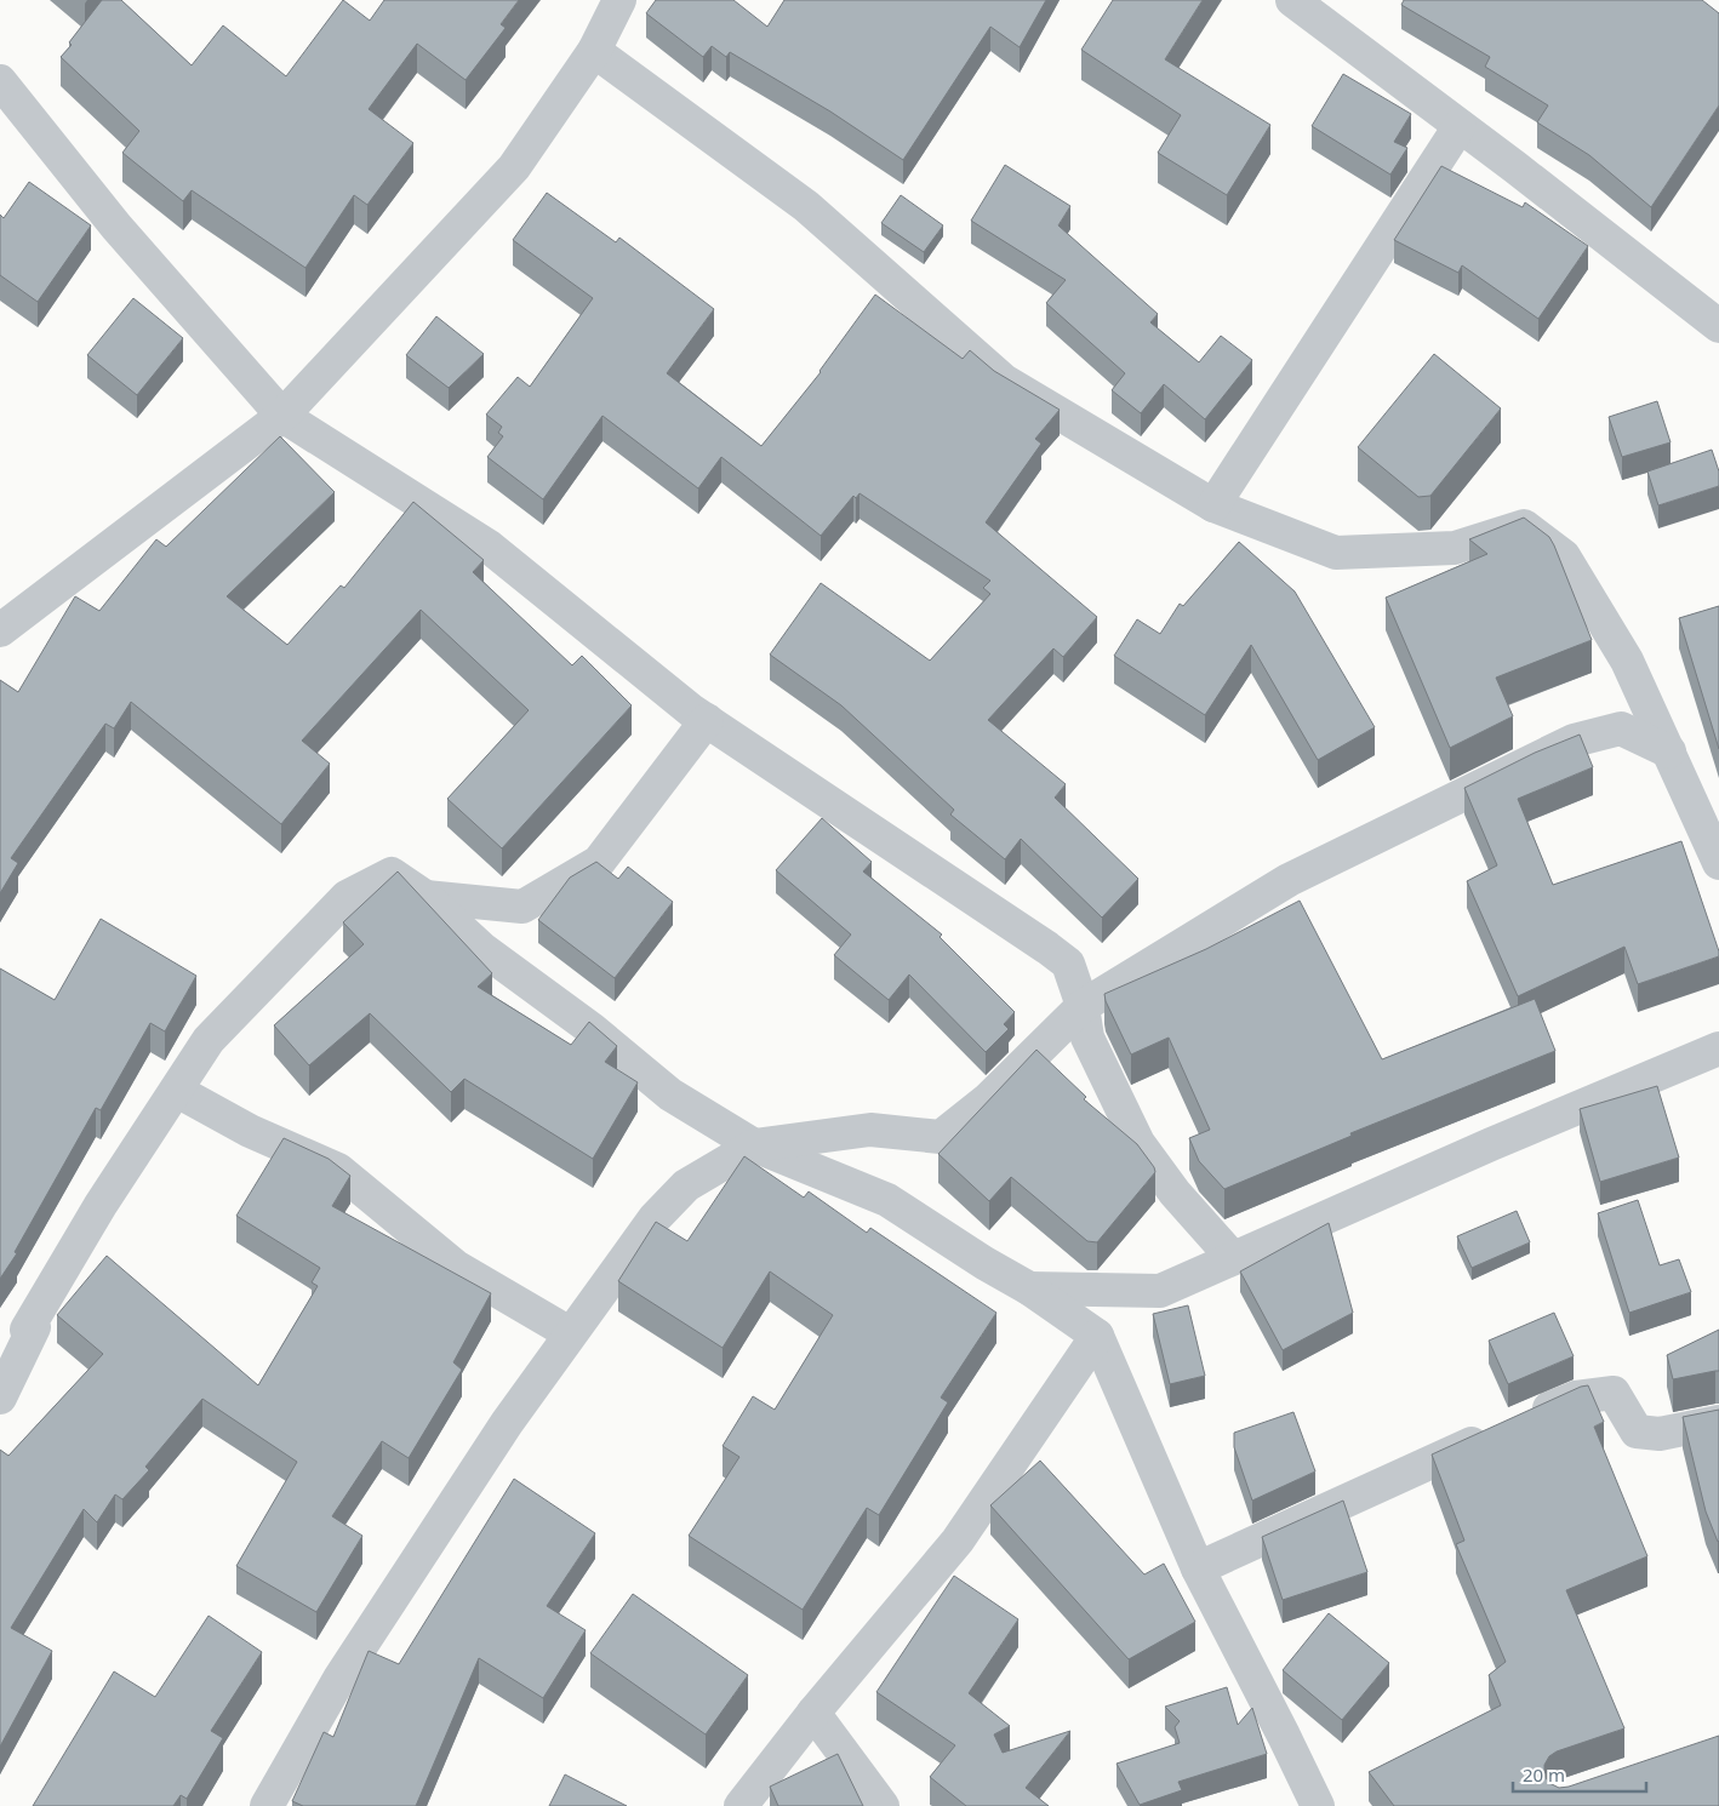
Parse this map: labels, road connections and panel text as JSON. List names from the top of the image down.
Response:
{
  "scale_bar": "20 m"
}
